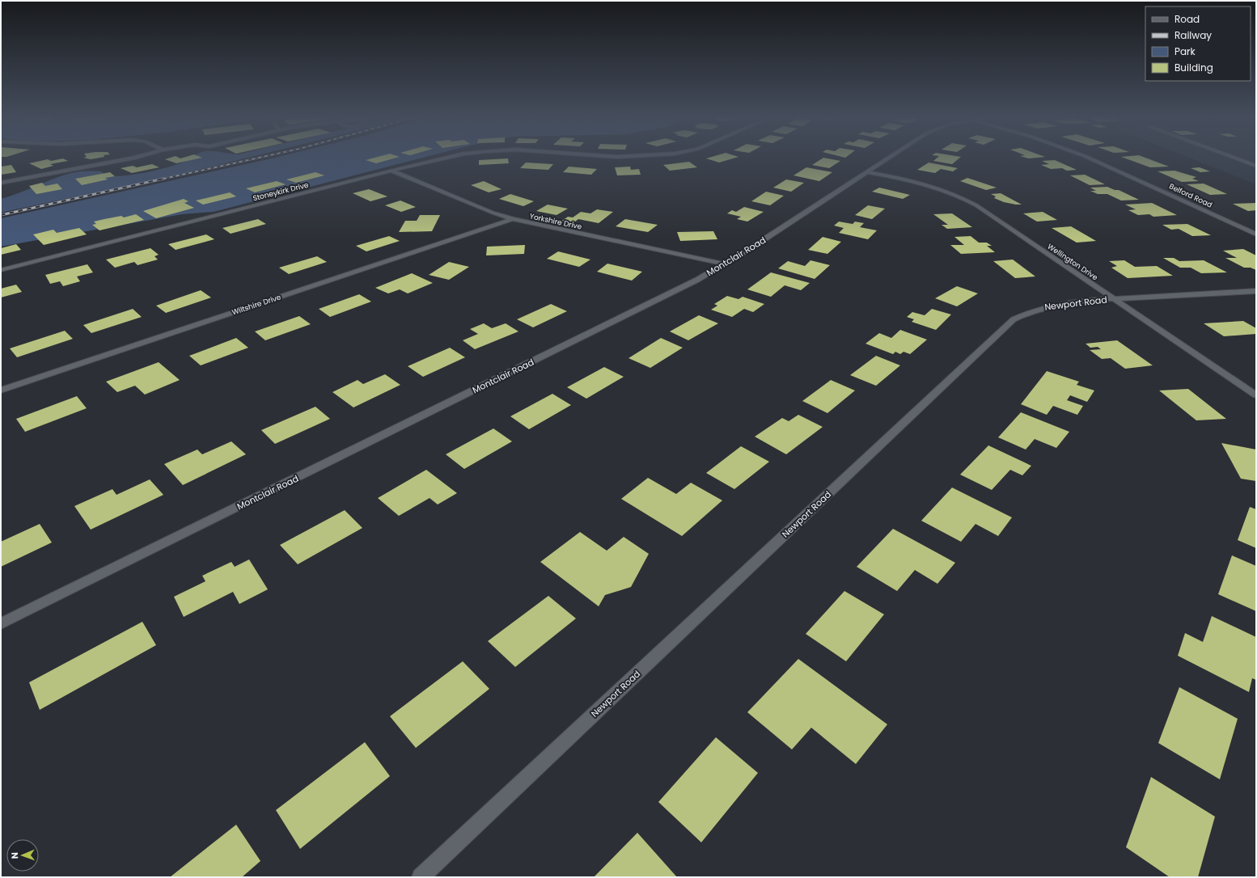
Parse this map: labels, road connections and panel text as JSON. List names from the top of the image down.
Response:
{
  "streets": {
    "street": [
      "Stoneykirk Drive",
      "Belford Road",
      "Yorkshire Drive",
      "Montclair Road",
      "Wellington Drive",
      "Newport Road",
      "Wiltshire Drive"
    ]
  },
  "crossings": [
    ["Stoneykirk Drive", "Yorkshire Drive"],
    ["Yorkshire Drive", "Montclair Road"],
    ["Yorkshire Drive", "Wiltshire Drive"],
    ["Montclair Road", "Wellington Drive"],
    ["Wellington Drive", "Newport Road"]
  ],
  "legend": [
    "Road",
    "Railway",
    "Park",
    "Building"
  ],
  "north": "left"
}
